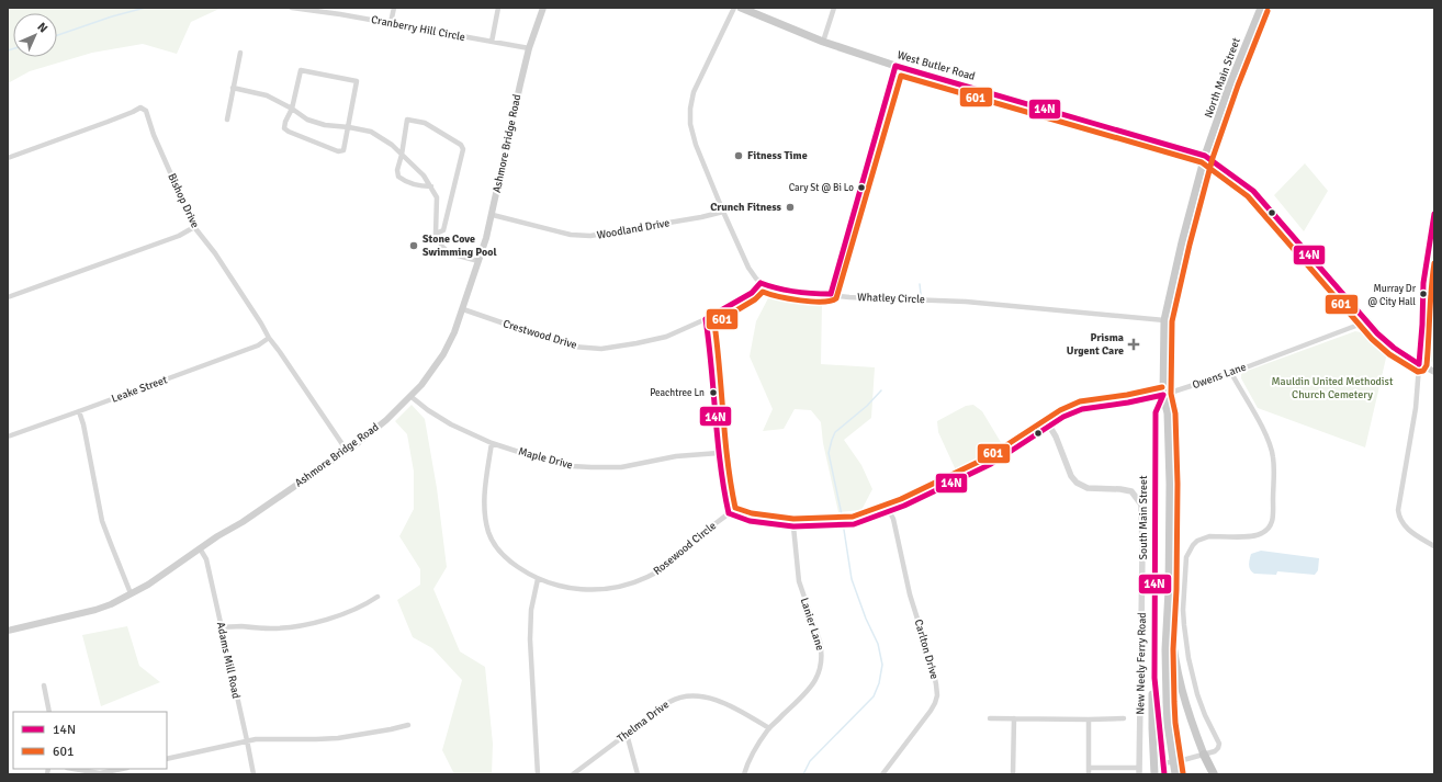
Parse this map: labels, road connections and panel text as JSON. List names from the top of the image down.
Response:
{
  "streets": {
    "main road": [
      "West Butler Road",
      "North Main Street",
      "Ashmore Bridge Road",
      "South Main Street"
    ],
    "street": [
      "Cranberry Hill Circle",
      "Bishop Drive",
      "Woodland Drive",
      "Whatley Circle",
      "Crestwood Drive",
      "Owens Lane",
      "Leake Street",
      "Maple Drive",
      "Rosewood Circle",
      "Lanier Lane",
      "Carlton Drive",
      "Adams Mill Road",
      "New Neely Ferry Road",
      "Thelma Drive"
    ]
  },
  "crossings": [
    ["Cranberry Hill Circle", "Ashmore Bridge Road"],
    ["West Butler Road", "North Main Street"],
    ["West Butler Road", "South Main Street"],
    ["North Main Street", "South Main Street"],
    ["Ashmore Bridge Road", "Bishop Drive"],
    ["Ashmore Bridge Road", "Woodland Drive"],
    ["Ashmore Bridge Road", "Crestwood Drive"],
    ["Ashmore Bridge Road", "Maple Drive"],
    ["Ashmore Bridge Road", "Adams Mill Road"],
    ["Bishop Drive", "Leake Street"],
    ["Whatley Circle", "Crestwood Drive"],
    ["Whatley Circle", "South Main Street"],
    ["Owens Lane", "South Main Street"],
    ["Owens Lane", "Rosewood Circle"],
    ["Owens Lane", "Lanier Lane"],
    ["Owens Lane", "Carlton Drive"],
    ["Owens Lane", "New Neely Ferry Road"],
    ["Maple Drive", "Rosewood Circle"],
    ["Lanier Lane", "Thelma Drive"]
  ],
  "parks": ["Mauldin United Methodist Church Cemetery"],
  "places": {
    "other": [
      "Fitness Time",
      "Cary St @ Bi Lo",
      "Crunch Fitness",
      "Stone Cove Swimming Pool",
      "Murray Dr @ City Hall",
      "Peachtree Ln"
    ],
    "health": ["Prisma Urgent Care"]
  },
  "lines": ["transit line 601", "transit line 14N"],
  "legend": ["14N", "601"],
  "north": "top right"
}
